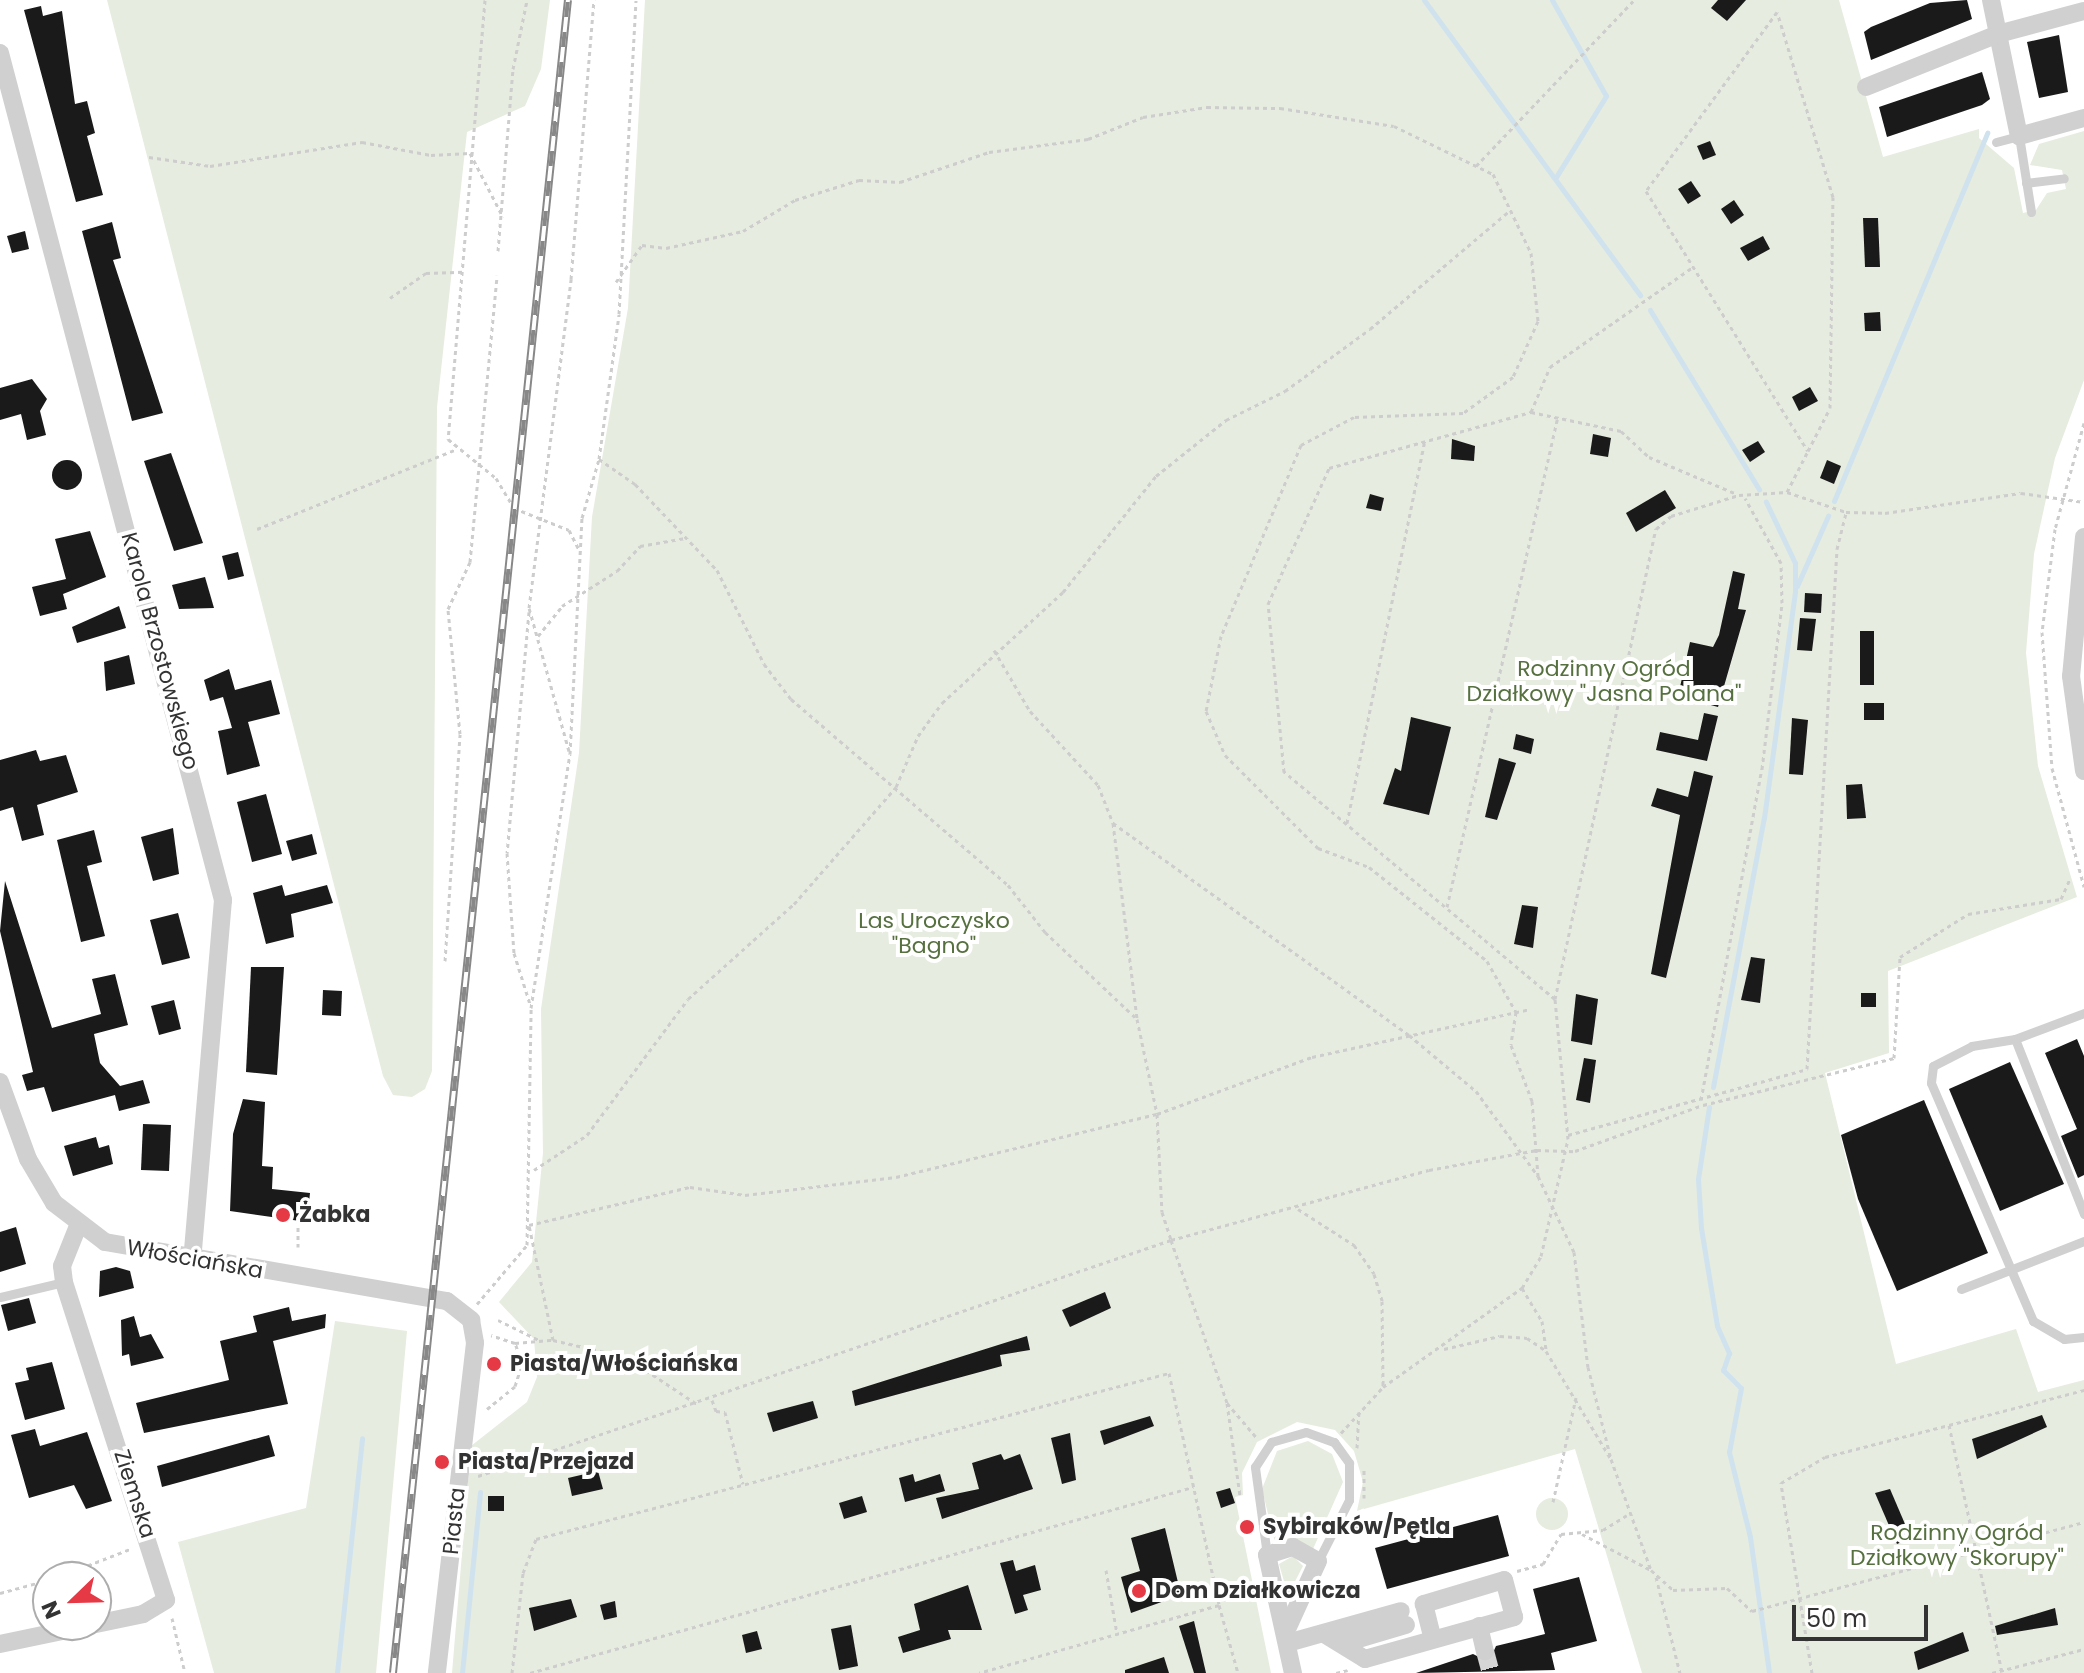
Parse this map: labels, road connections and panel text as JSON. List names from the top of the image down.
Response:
{
  "streets": {
    "street": [
      "Karola Brzostowskiego",
      "Włościańska",
      "Ziemska",
      "Piasta"
    ]
  },
  "crossings": [
    ["Karola Brzostowskiego", "Włościańska"],
    ["Włościańska", "Ziemska"]
  ],
  "parks": ["Rodzinny Ogród Działkowy \"Jasna Polana\"", "Las Uroczysko \"Bagno\"", "Rodzinny Ogród Działkowy \"Skorupy\""],
  "places": [
    "Żabka",
    "Piasta/Włościańska",
    "Piasta/Przejazd",
    "Sybiraków/Pętla",
    "Dom Działkowicza"
  ],
  "scale_bar": "50 m",
  "north": "bottom left"
}
